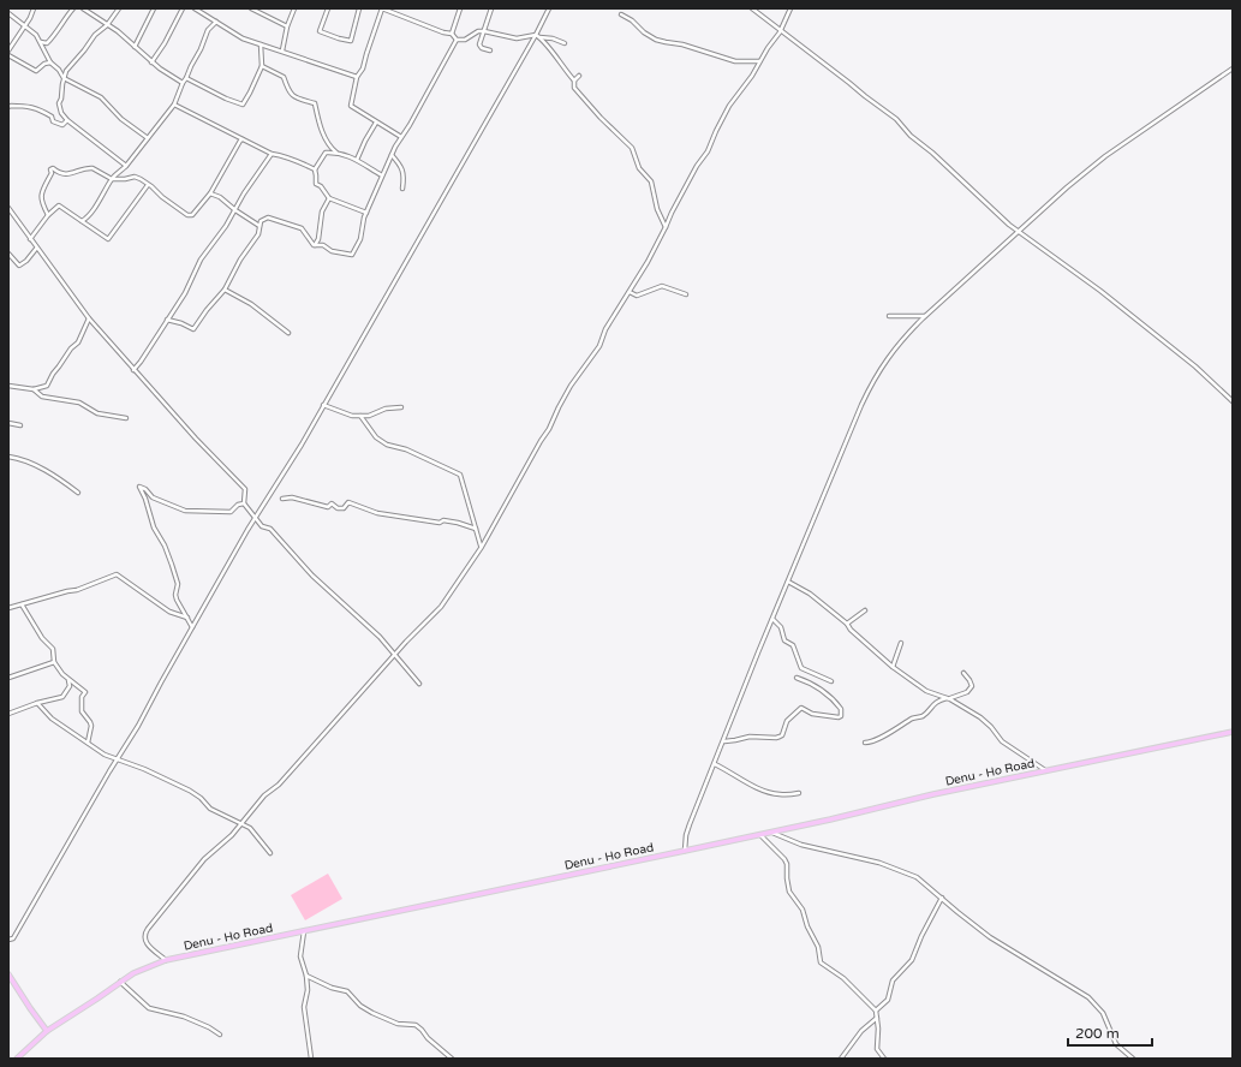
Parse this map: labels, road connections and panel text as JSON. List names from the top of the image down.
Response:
{
  "streets": {
    "main road": ["Denu - Ho Road"]
  },
  "scale_bar": "200 m"
}
